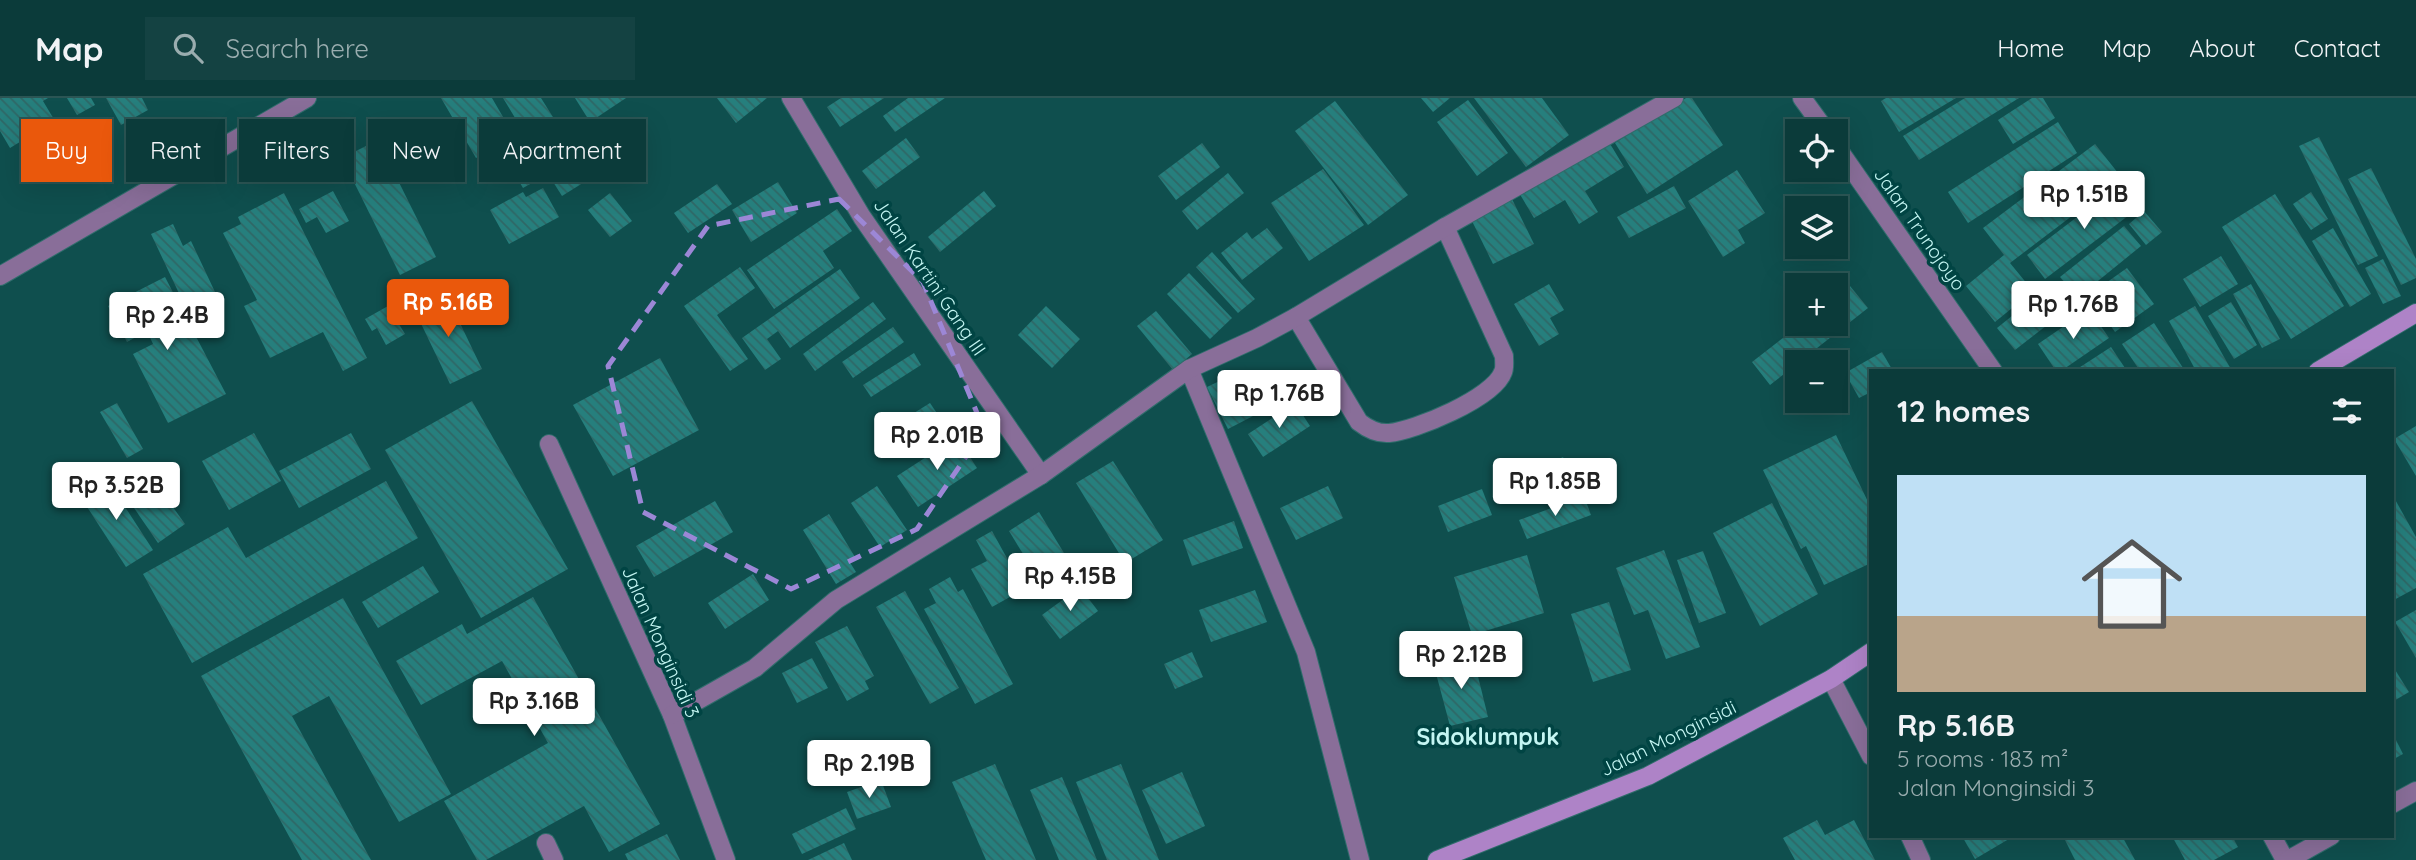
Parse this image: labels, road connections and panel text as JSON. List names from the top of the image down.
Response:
{
  "streets": {
    "main road": ["Jalan Monginsidi"],
    "street": ["Jalan Trunojoyo", "Jalan Kartini Gang III", "Jalan Monginsidi 3"]
  },
  "districts": ["Sidoklumpuk"],
  "page": {
    "header": "Map",
    "search": "Search here",
    "nav": [
      "Home",
      "Map",
      "About",
      "Contact"
    ],
    "map_buttons": ["+", "−"],
    "chip": [
      "Buy",
      "Rent",
      "Filters",
      "New",
      "Apartment"
    ],
    "price": [
      "Rp 1.51B",
      "Rp 5.16B",
      "Rp 1.76B",
      "Rp 2.4B",
      "Rp 1.76B",
      "Rp 2.01B",
      "Rp 1.85B",
      "Rp 3.52B",
      "Rp 4.15B",
      "Rp 2.12B",
      "Rp 3.16B",
      "Rp 2.19B"
    ],
    "heading": "12 homes",
    "list": [
      {
        "name": "Rp 5.16B",
        "note": "5 rooms · 183 m² · Jalan Monginsidi 3"
      }
    ]
  }
}
